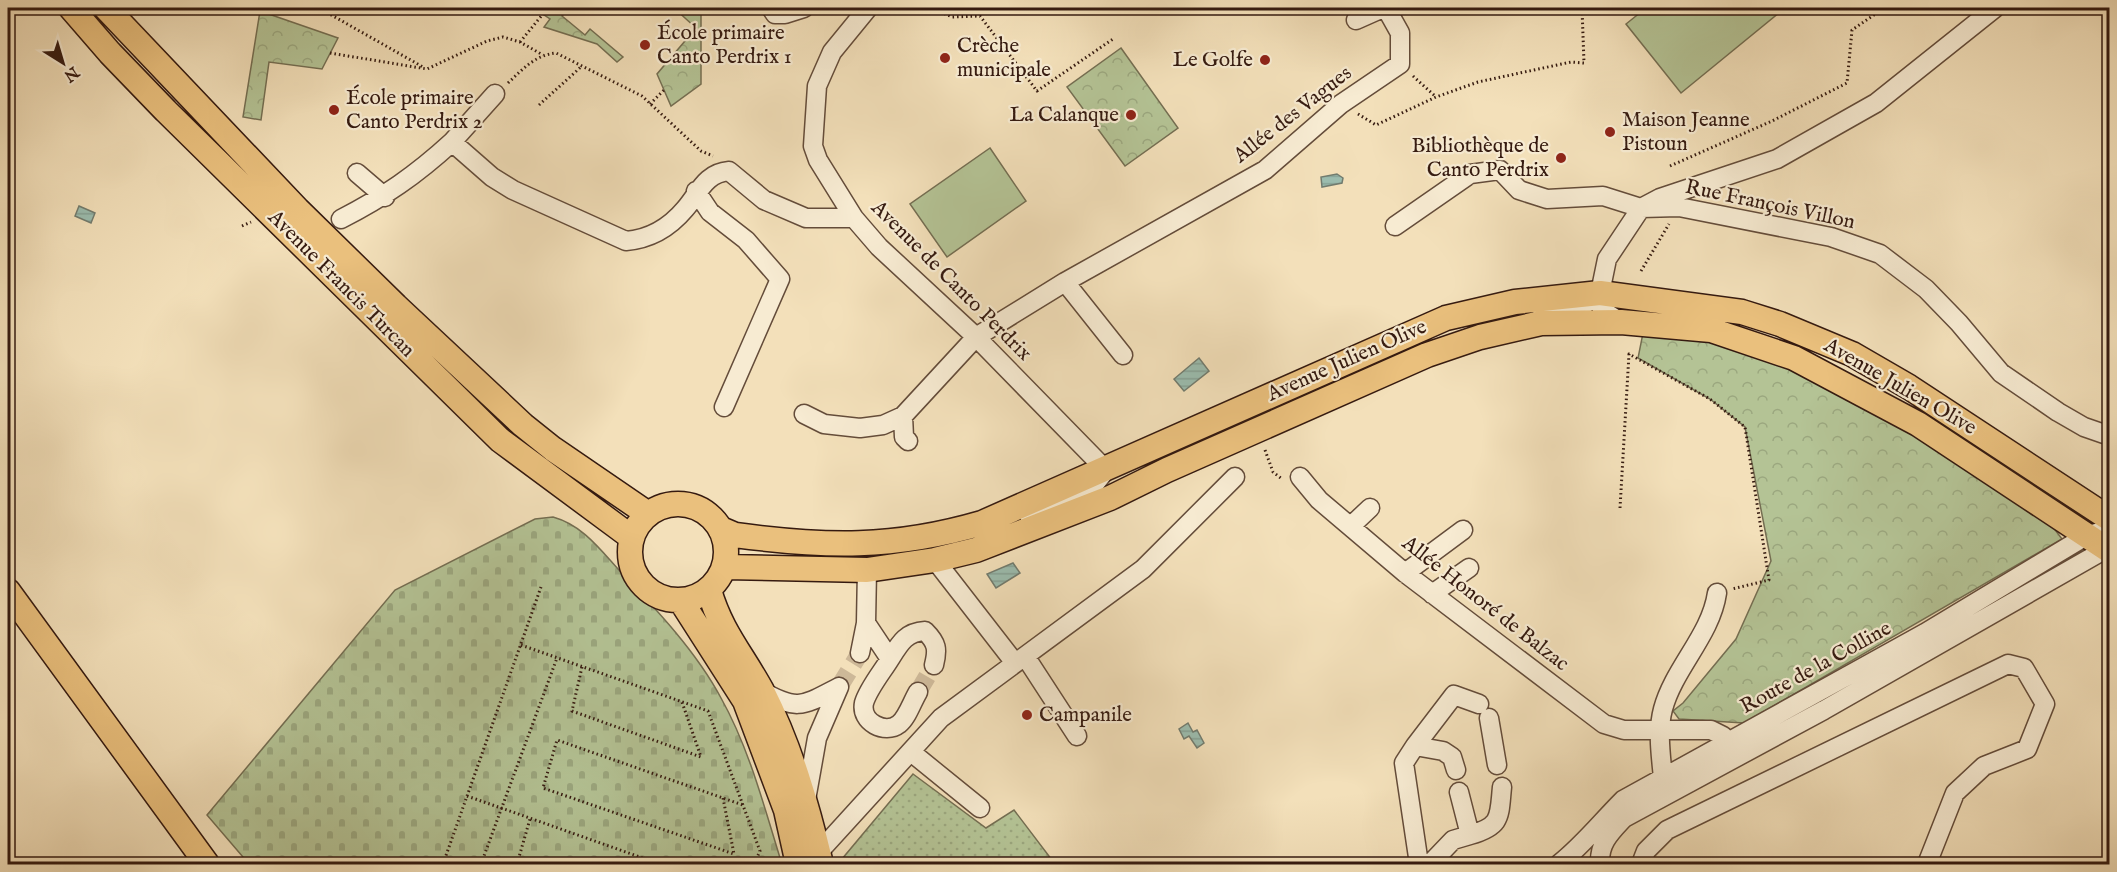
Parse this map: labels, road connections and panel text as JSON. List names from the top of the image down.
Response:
{
  "streets": {
    "main road": ["Avenue Francis Turcan", "Avenue Julien Olive"],
    "street": [
      "Allée des Vagues",
      "Rue François Villon",
      "Avenue de Canto Perdrix",
      "Allée Honoré de Balzac",
      "Route de la Colline"
    ]
  },
  "crossings": [
    ["Allée des Vagues", "Avenue de Canto Perdrix"],
    ["Avenue de Canto Perdrix", "Avenue Julien Olive"],
    ["Avenue Francis Turcan", "Avenue Julien Olive"],
    ["Avenue Julien Olive", "Route de la Colline"],
    ["Allée Honoré de Balzac", "Route de la Colline"]
  ],
  "places": [
    "École primaire Canto Perdrix 1",
    "Crèche municipale",
    "Le Golfe",
    "École primaire Canto Perdrix 2",
    "La Calanque",
    "Maison Jeanne Pistoun",
    "Bibliothèque de Canto Perdrix",
    "Campanile"
  ],
  "north": "bottom right"
}
